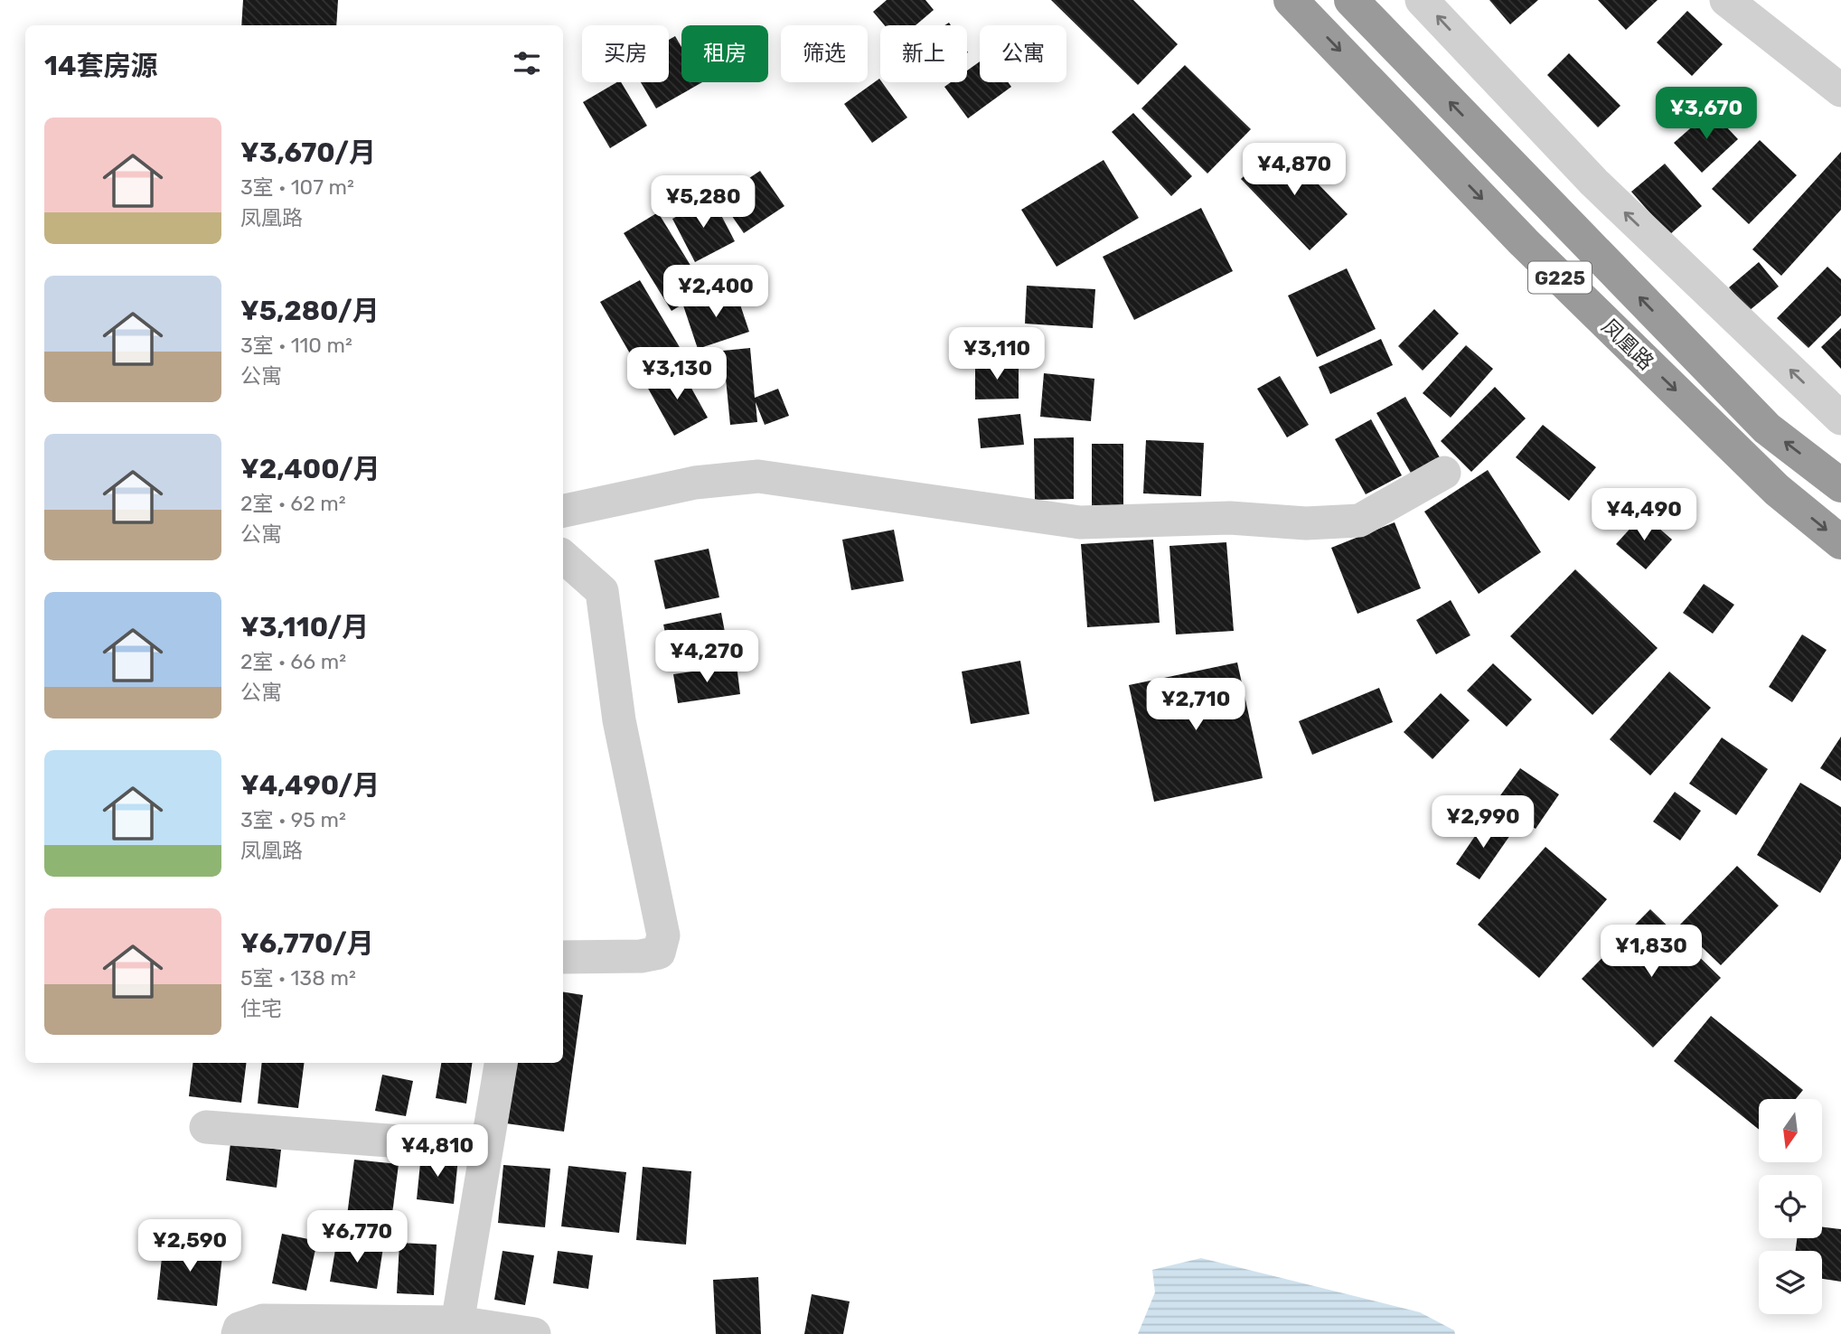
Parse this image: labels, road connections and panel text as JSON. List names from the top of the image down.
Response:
{
  "streets": {
    "highway": ["G225", "凤凰路"]
  },
  "north": "bottom",
  "page": {
    "chip": [
      "买房",
      "租房",
      "筛选",
      "新上",
      "公寓"
    ],
    "heading": "14套房源",
    "price": [
      "¥3,670",
      "¥4,870",
      "¥5,280",
      "¥2,400",
      "¥3,110",
      "¥3,130",
      "¥4,490",
      "¥4,270",
      "¥2,710",
      "¥2,990",
      "¥1,830",
      "¥4,810",
      "¥6,770",
      "¥2,590"
    ],
    "list": [
      {
        "name": "¥3,670/月",
        "note": "3室 · 107 m² · 凤凰路"
      },
      {
        "name": "¥5,280/月",
        "note": "3室 · 110 m² · 公寓"
      },
      {
        "name": "¥2,400/月",
        "note": "2室 · 62 m² · 公寓"
      },
      {
        "name": "¥3,110/月",
        "note": "2室 · 66 m² · 公寓"
      },
      {
        "name": "¥4,490/月",
        "note": "3室 · 95 m² · 凤凰路"
      },
      {
        "name": "¥6,770/月",
        "note": "5室 · 138 m² · 住宅"
      }
    ]
  }
}
